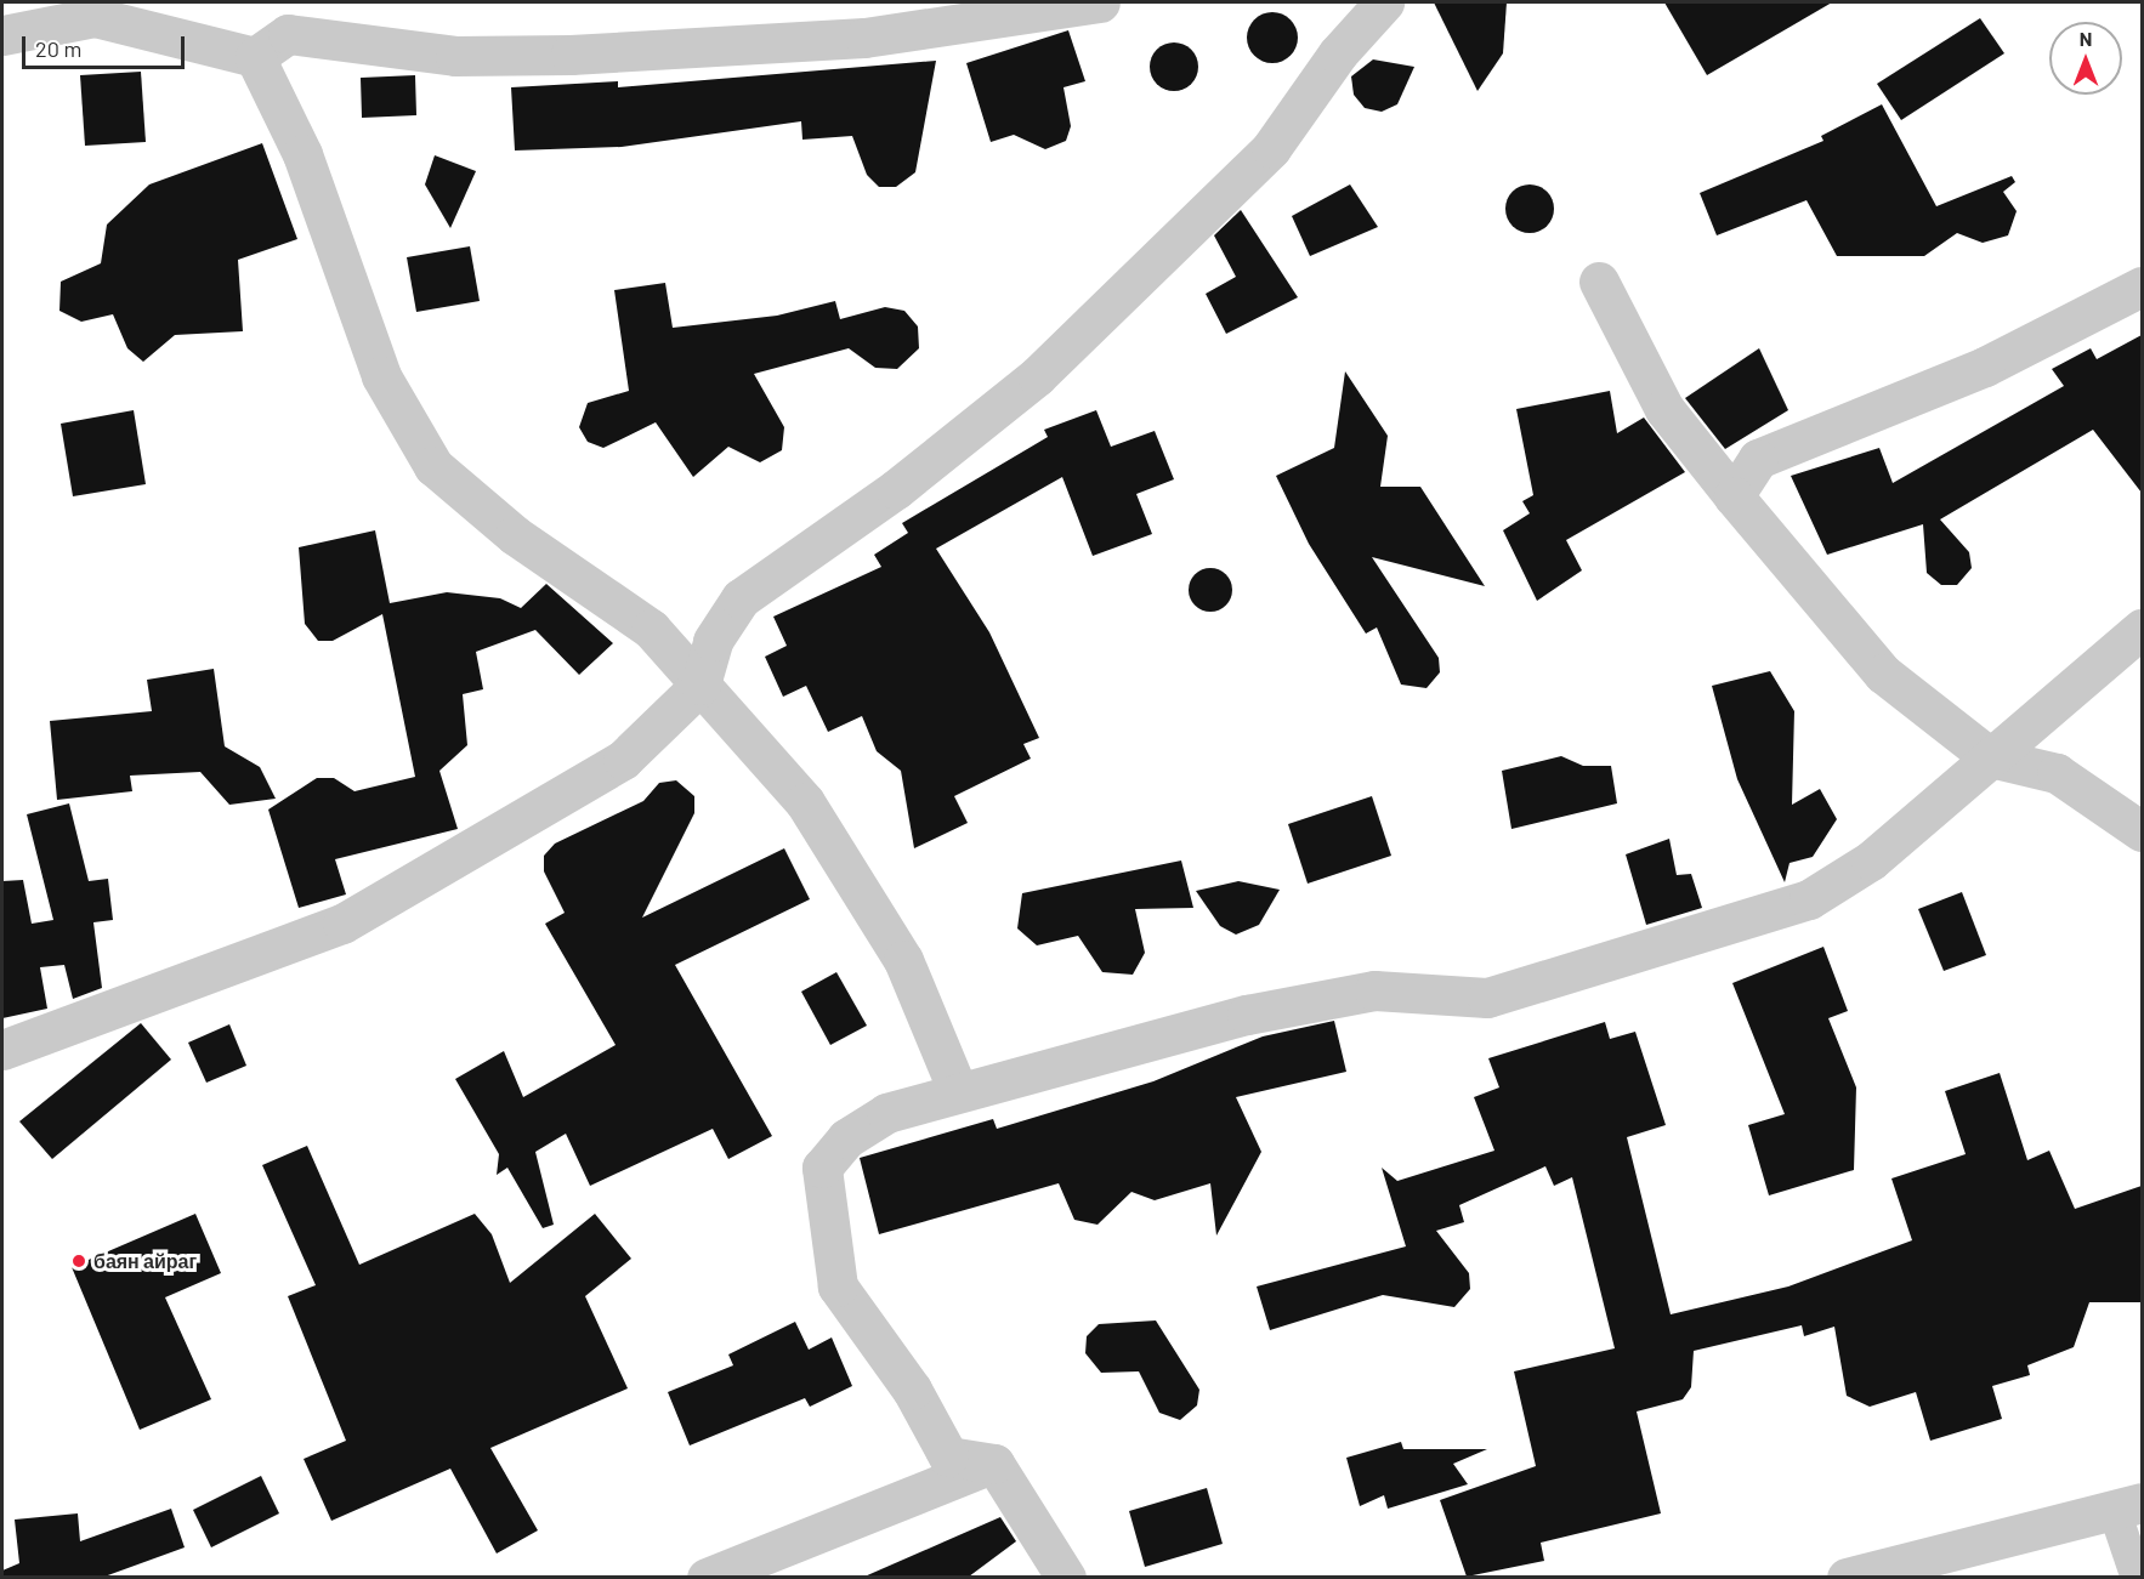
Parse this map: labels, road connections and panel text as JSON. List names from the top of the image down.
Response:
{
  "places": ["баян айраг"],
  "scale_bar": "20 m",
  "north": "top"
}
